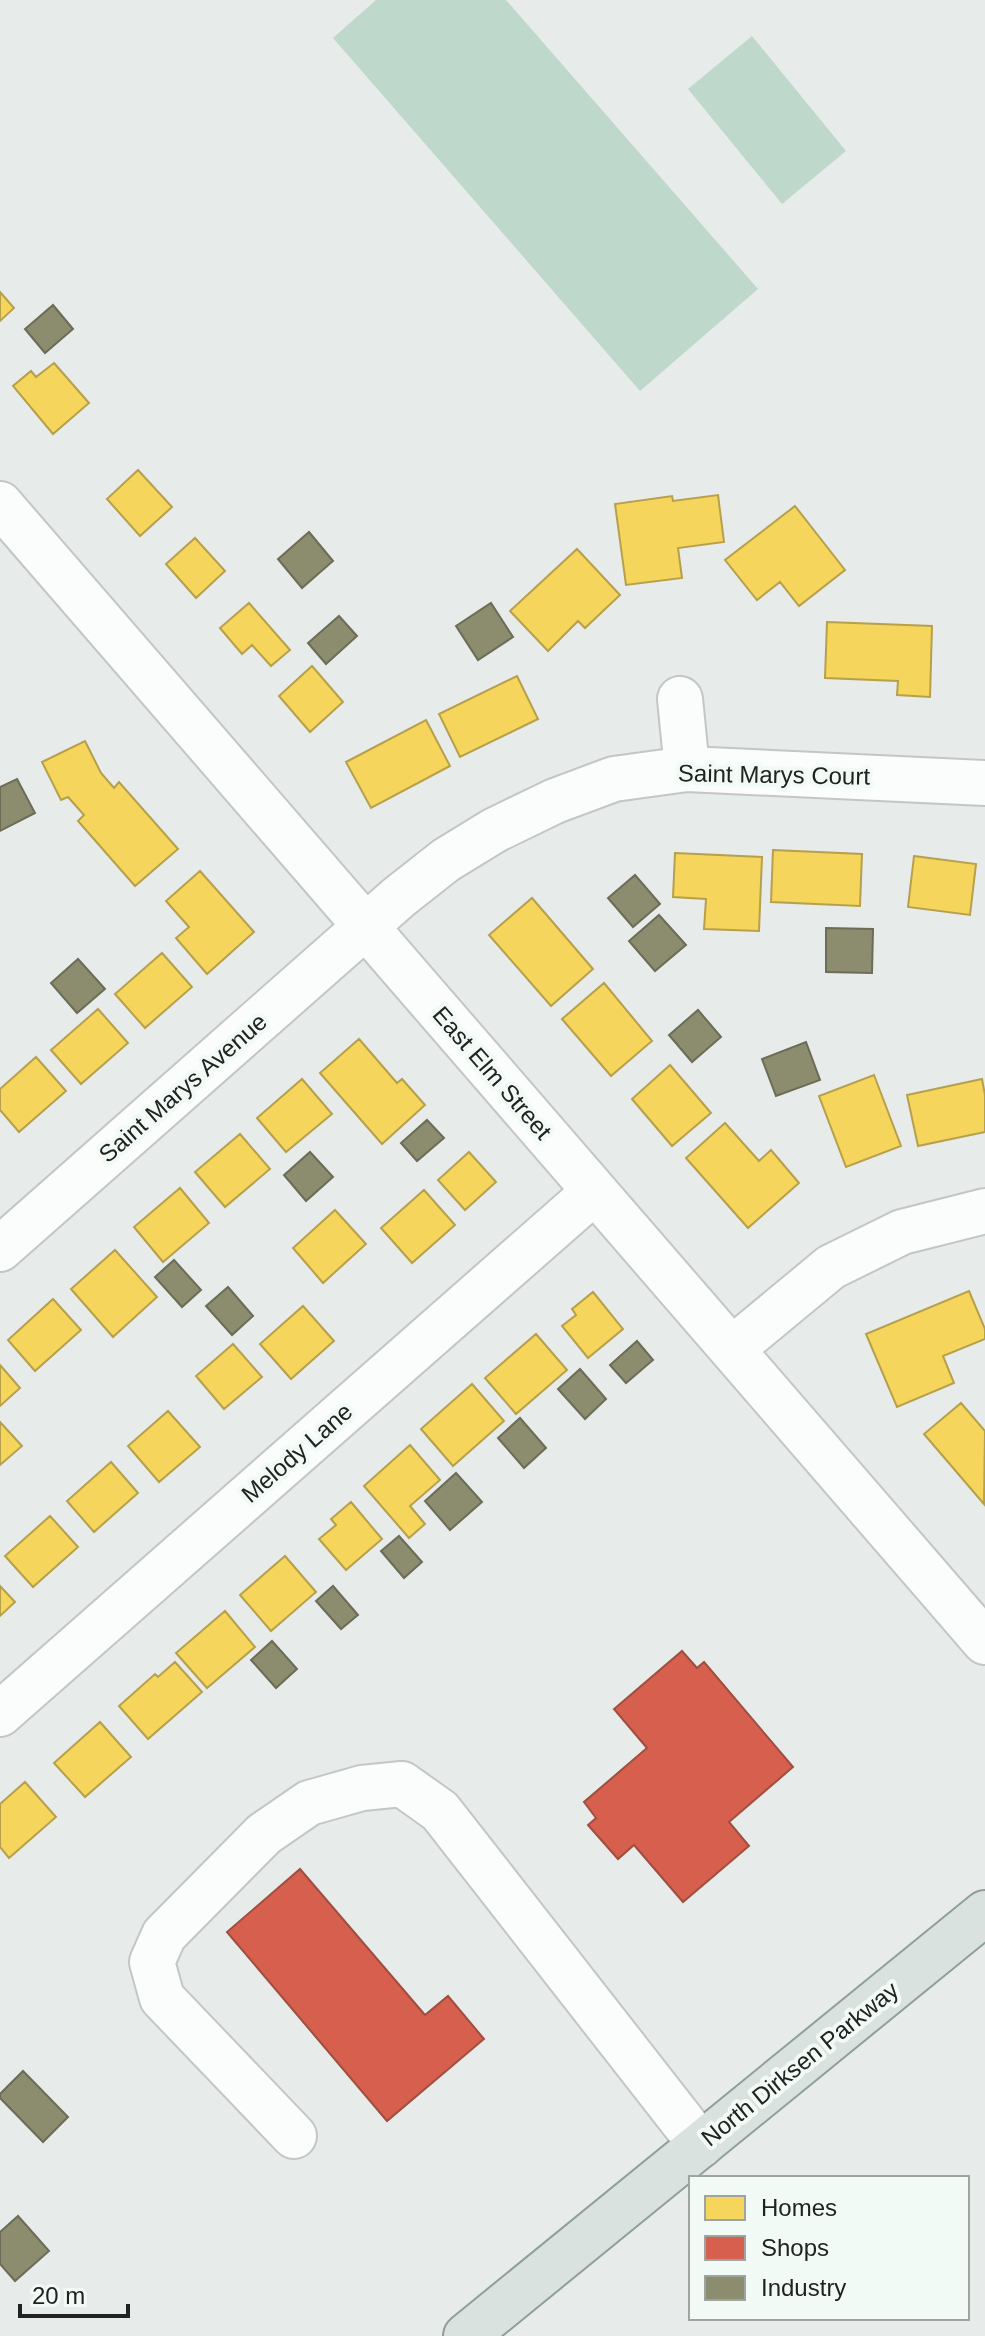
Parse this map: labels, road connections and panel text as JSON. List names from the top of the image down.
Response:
{
  "streets": {
    "main road": ["North Dirksen Parkway"],
    "street": [
      "Saint Marys Court",
      "East Elm Street",
      "Saint Marys Avenue",
      "Melody Lane"
    ]
  },
  "crossings": [
    ["Saint Marys Court", "East Elm Street"],
    ["Saint Marys Court", "Saint Marys Avenue"],
    ["East Elm Street", "Saint Marys Avenue"],
    ["East Elm Street", "Melody Lane"]
  ],
  "legend": ["Homes", "Shops", "Industry"],
  "scale_bar": "20 m"
}
